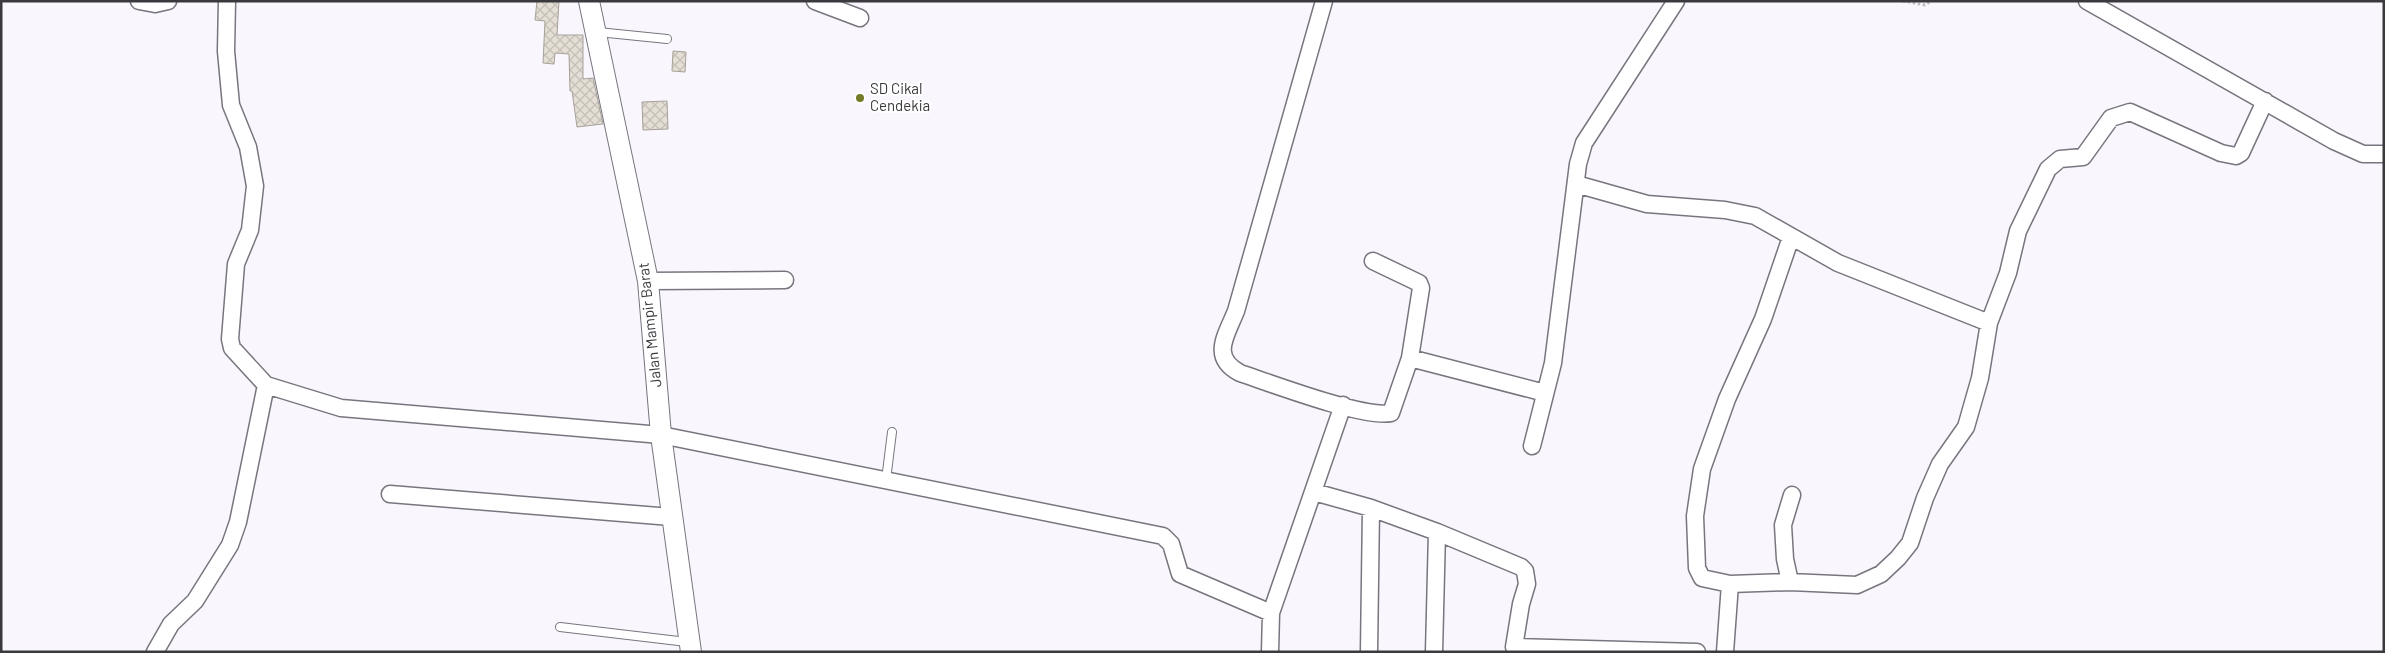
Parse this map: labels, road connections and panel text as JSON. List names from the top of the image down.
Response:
{
  "streets": {
    "street": ["Jalan Mampir Barat"]
  },
  "places": ["SD Cikal Cendekia"]
}
